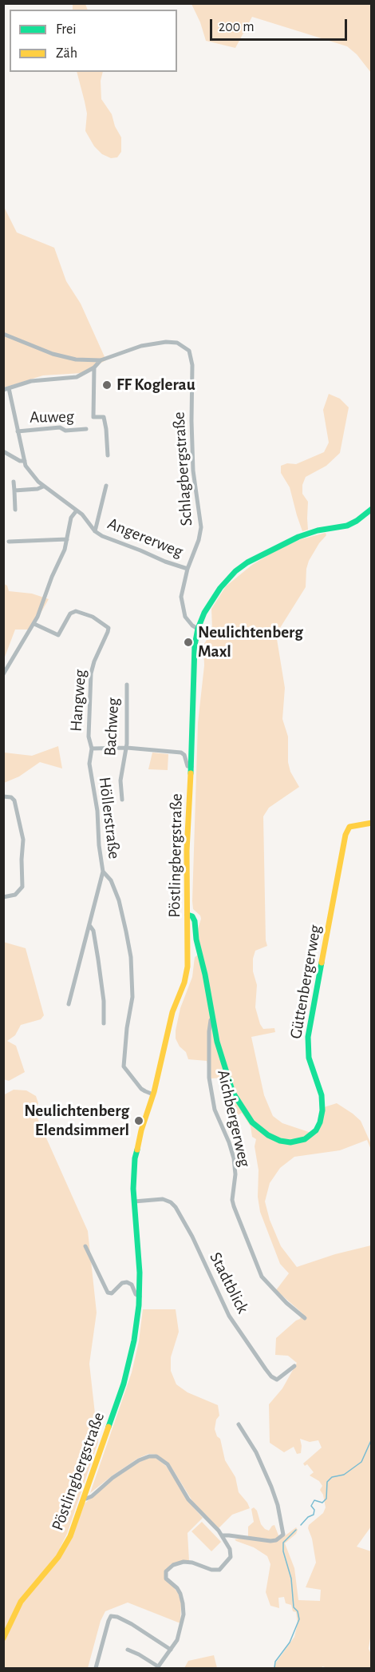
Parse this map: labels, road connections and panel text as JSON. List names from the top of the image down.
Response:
{
  "streets": {
    "main road": ["Pöstlingbergstraße", "Güttenbergerweg"],
    "street": [
      "Auweg",
      "Schlagbergstraße",
      "Angererweg",
      "Hangweg",
      "Bachweg",
      "Höllerstraße",
      "Aichbergerweg",
      "Stadtblick"
    ]
  },
  "crossings": [
    ["Auweg", "Angererweg"],
    ["Schlagbergstraße", "Angererweg"],
    ["Schlagbergstraße", "Pöstlingbergstraße"],
    ["Hangweg", "Höllerstraße"],
    ["Höllerstraße", "Pöstlingbergstraße"],
    ["Pöstlingbergstraße", "Güttenbergerweg"],
    ["Pöstlingbergstraße", "Stadtblick"],
    ["Güttenbergerweg", "Aichbergerweg"]
  ],
  "places": ["FF Koglerau", "Neulichtenberg Maxl", "Neulichtenberg Elendsimmerl"],
  "legend": ["Frei", "Zäh"],
  "scale_bar": "200 m"
}
